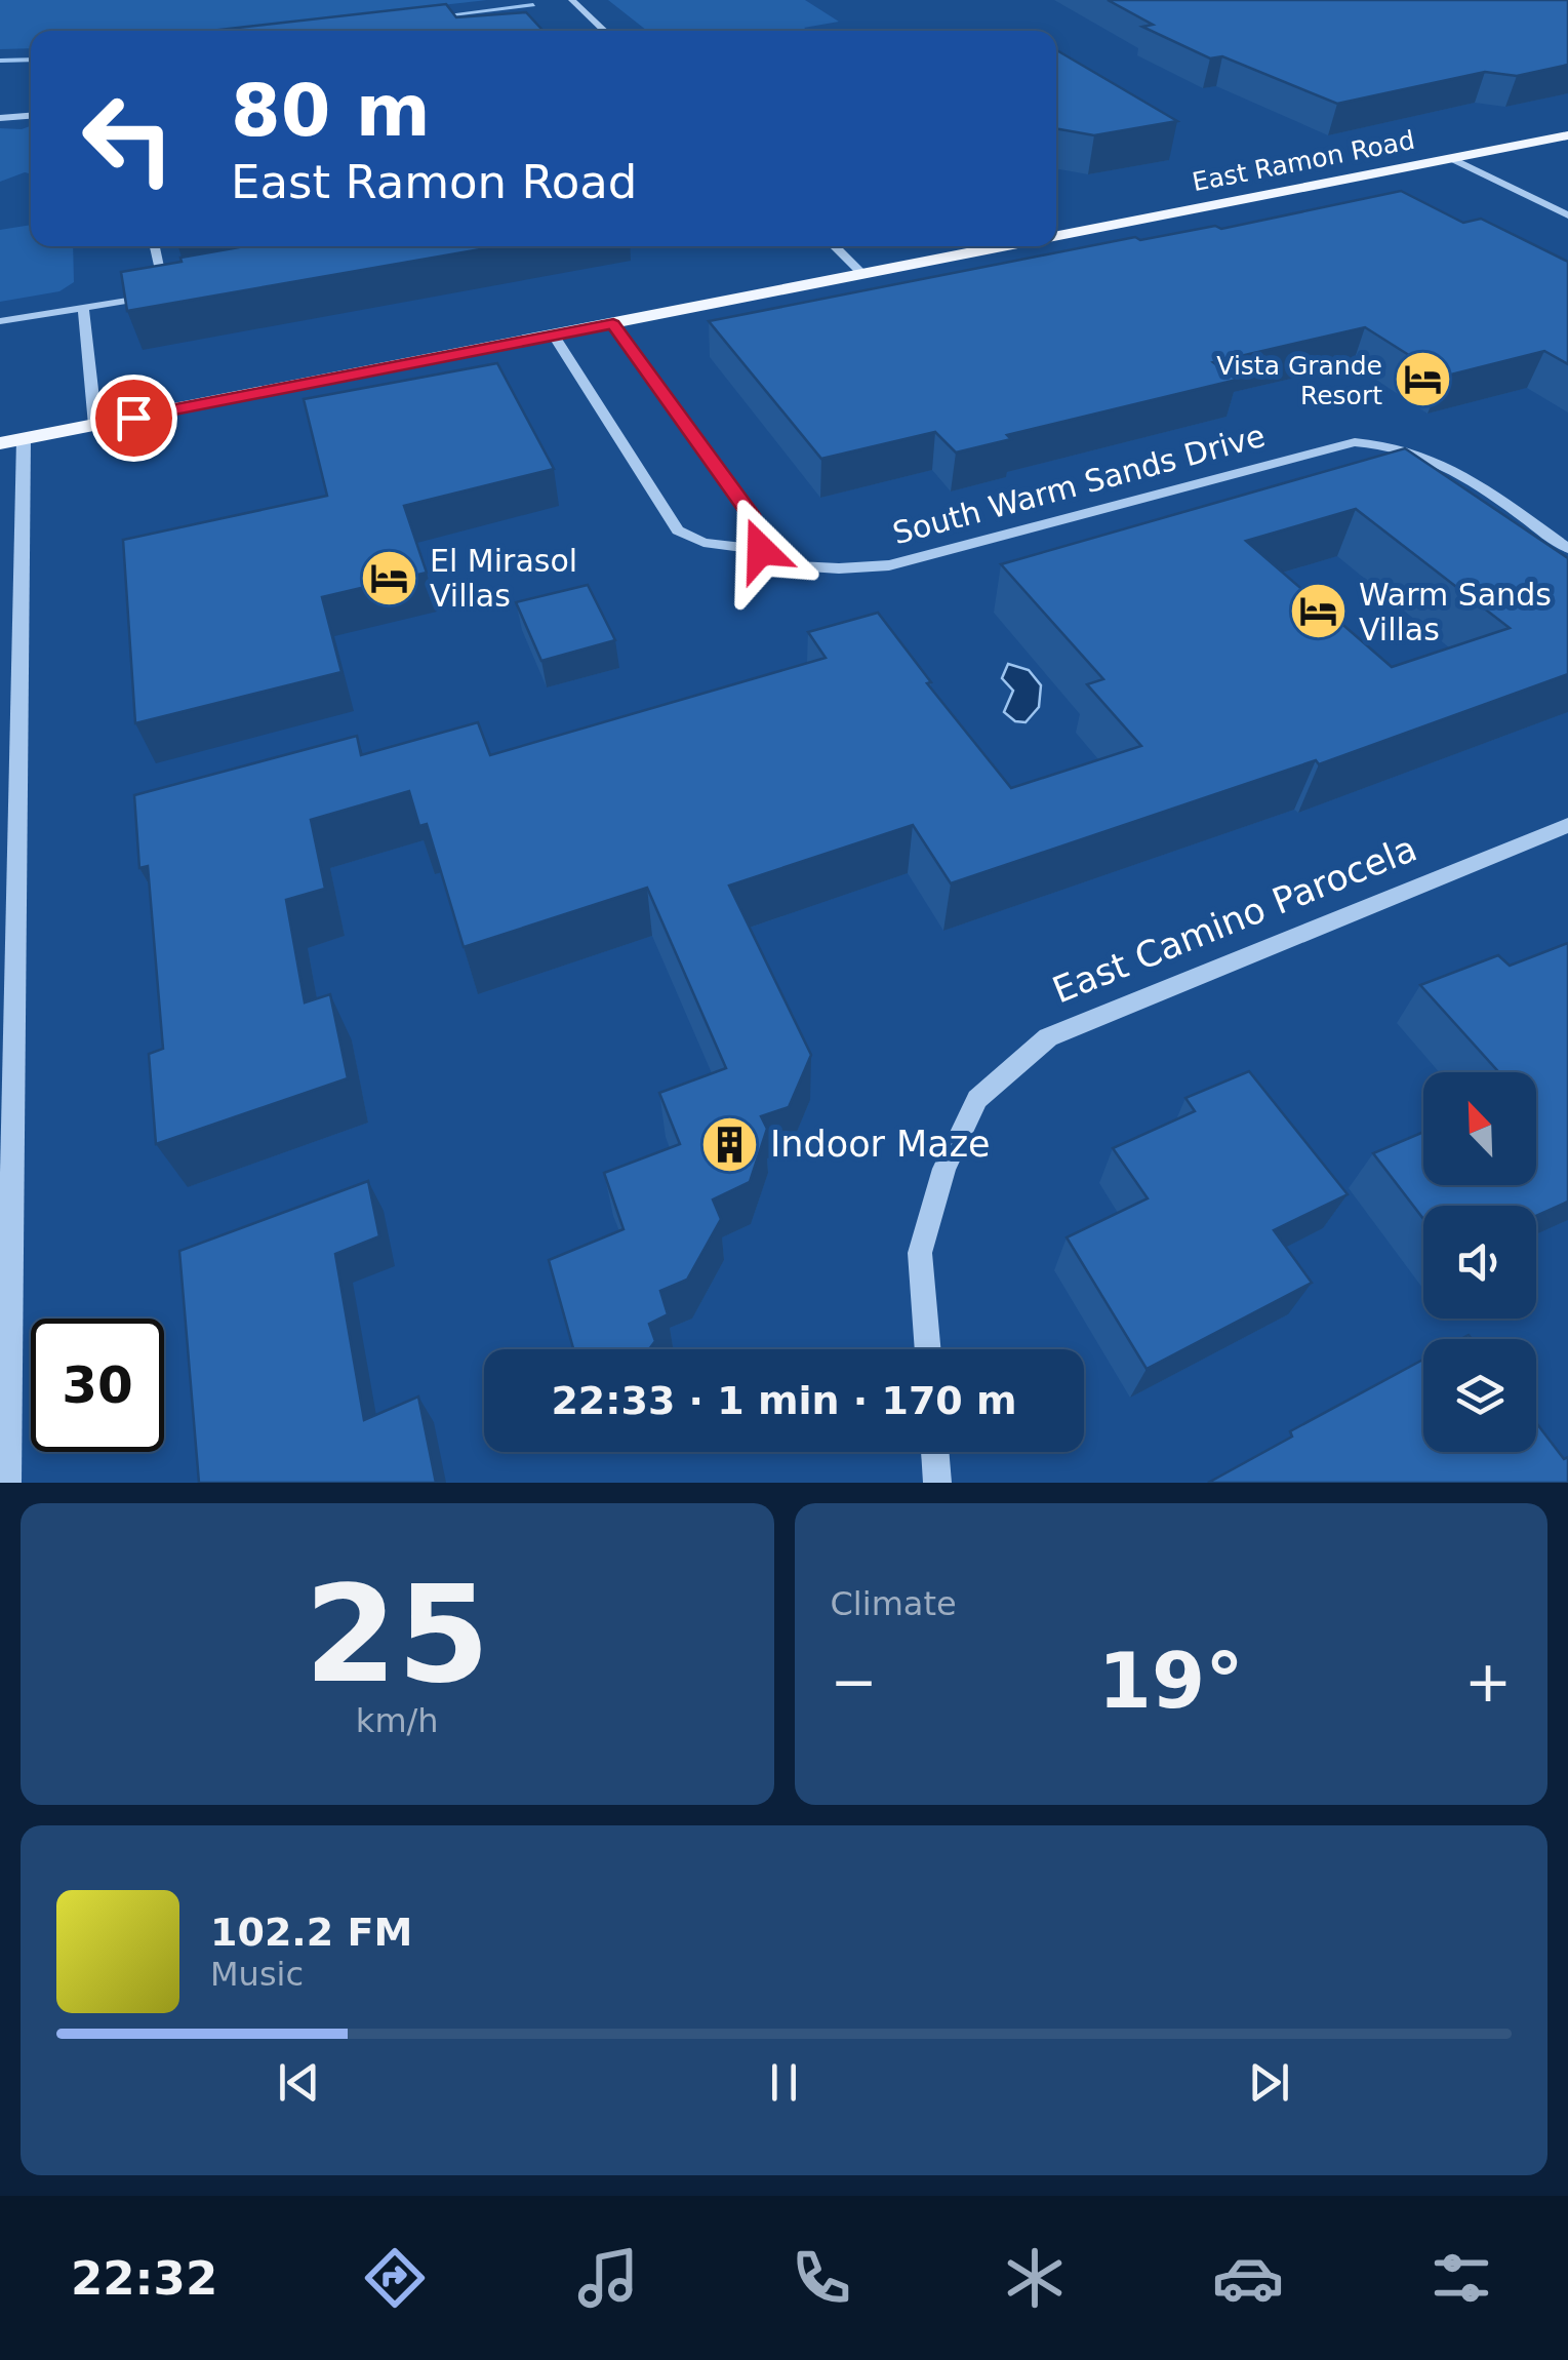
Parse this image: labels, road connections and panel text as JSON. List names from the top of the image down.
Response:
{
  "streets": {
    "main road": ["East Ramon Road"],
    "street": ["South Warm Sands Drive", "East Camino Parocela"]
  },
  "crossings": [
    ["East Ramon Road", "South Warm Sands Drive"]
  ],
  "places": {
    "hotel": ["Vista Grande Resort", "El Mirasol Villas", "Warm Sands Villas"],
    "building": ["Indoor Maze"]
  },
  "north": "top left",
  "page": {
    "turn": ["80 m", "East Ramon Road"],
    "limit": "30",
    "trip": "22:33 · 1 min · 170 m",
    "tile": [
      ["25", "km/h"],
      "Climate"
    ],
    "heat": ["−", "19°", "+"],
    "song": ["102.2 FM", "Music"],
    "tabs": "22:32"
  }
}
